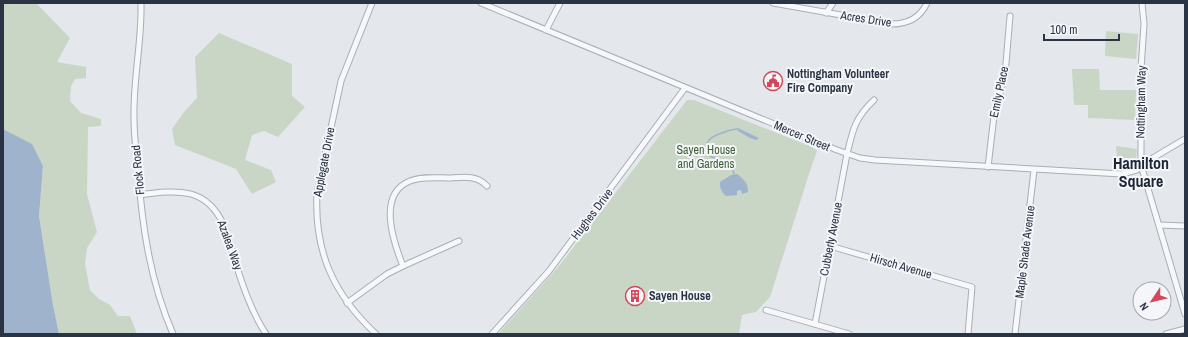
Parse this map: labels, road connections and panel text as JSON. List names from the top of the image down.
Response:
{
  "streets": {
    "street": [
      "Acres Drive",
      "Emily Place",
      "Nottingham Way",
      "Mercer Street",
      "Applegate Drive",
      "Flock Road",
      "Hughes Drive",
      "Cubberly Avenue",
      "Azalea Way",
      "Maple Shade Avenue",
      "Hirsch Avenue"
    ]
  },
  "crossings": [
    ["Emily Place", "Mercer Street"],
    ["Nottingham Way", "Mercer Street"],
    ["Mercer Street", "Hughes Drive"],
    ["Mercer Street", "Cubberly Avenue"],
    ["Mercer Street", "Maple Shade Avenue"],
    ["Flock Road", "Azalea Way"],
    ["Cubberly Avenue", "Hirsch Avenue"]
  ],
  "districts": ["Hamilton Square"],
  "parks": ["Sayen House and Gardens"],
  "places": {
    "public building": ["Nottingham Volunteer Fire Company"],
    "building": ["Sayen House"]
  },
  "scale_bar": "100 m",
  "north": "bottom left"
}
